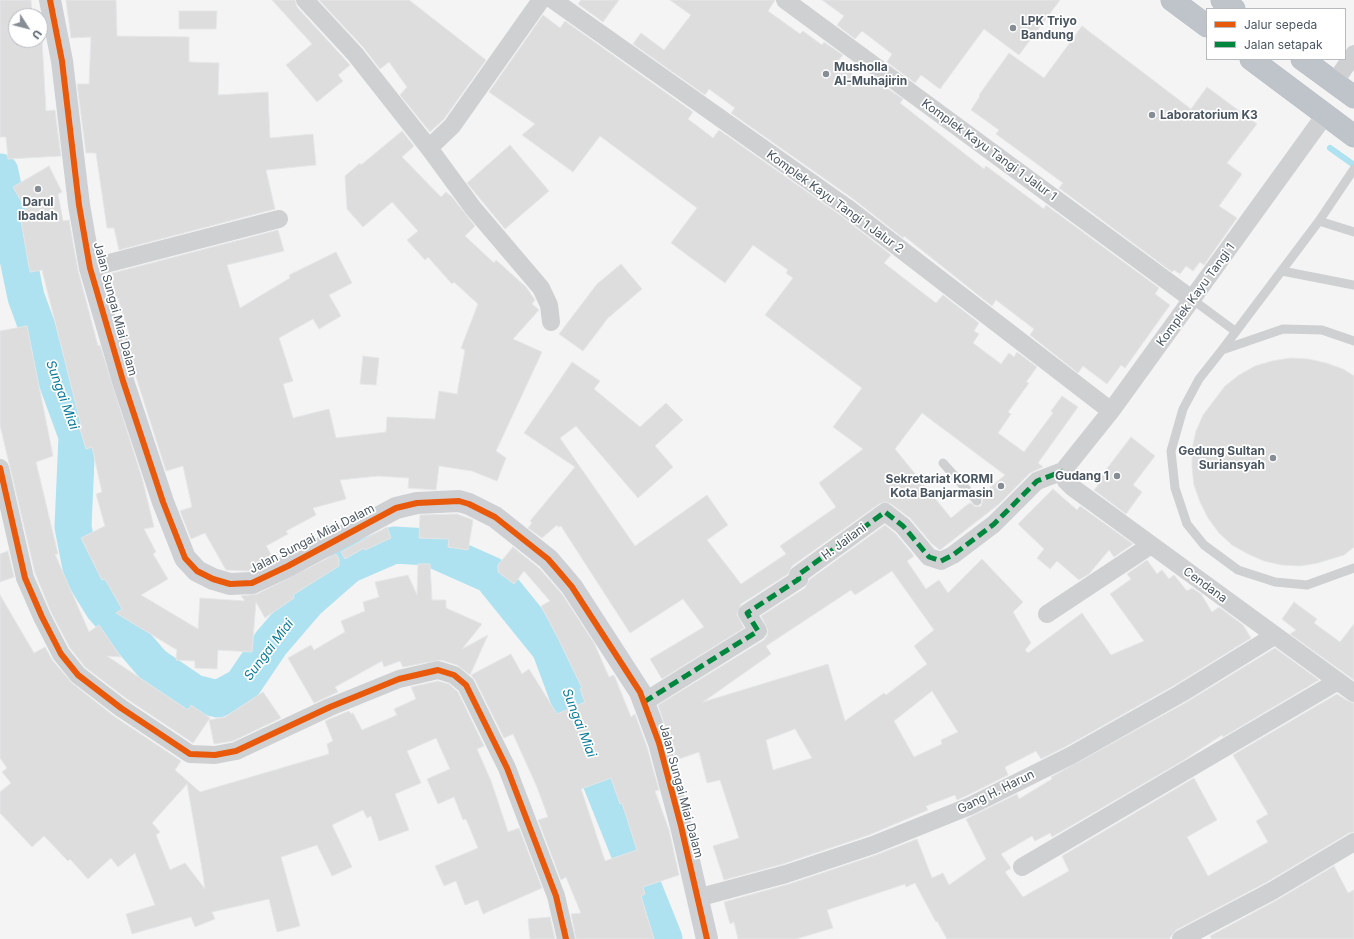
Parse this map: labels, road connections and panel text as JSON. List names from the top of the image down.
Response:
{
  "streets": {
    "street": [
      "Komplek Kayu Tangi 1 Jalur 1",
      "Komplek Kayu Tangi 1 Jalur 2",
      "Komplek Kayu Tangi 1",
      "Jalan Sungai Miai Dalam",
      "H. Jailani",
      "Cendana",
      "Gang H. Harun"
    ]
  },
  "crossings": [
    ["Komplek Kayu Tangi 1 Jalur 1", "Komplek Kayu Tangi 1"],
    ["Komplek Kayu Tangi 1 Jalur 2", "Komplek Kayu Tangi 1"],
    ["Komplek Kayu Tangi 1", "H. Jailani"],
    ["Komplek Kayu Tangi 1", "Cendana"],
    ["Jalan Sungai Miai Dalam", "H. Jailani"],
    ["Jalan Sungai Miai Dalam", "Gang H. Harun"],
    ["H. Jailani", "Cendana"],
    ["Cendana", "Gang H. Harun"]
  ],
  "water": ["Sungai Miai"],
  "places": [
    "LPK Triyo Bandung",
    "Musholla Al-Muhajirin",
    "Laboratorium K3",
    "Darul Ibadah",
    "Gedung Sultan Suriansyah",
    "Gudang 1",
    "Sekretariat KORMI Kota Banjarmasin"
  ],
  "legend": ["Jalur sepeda", "Jalan setapak"],
  "north": "bottom right"
}
